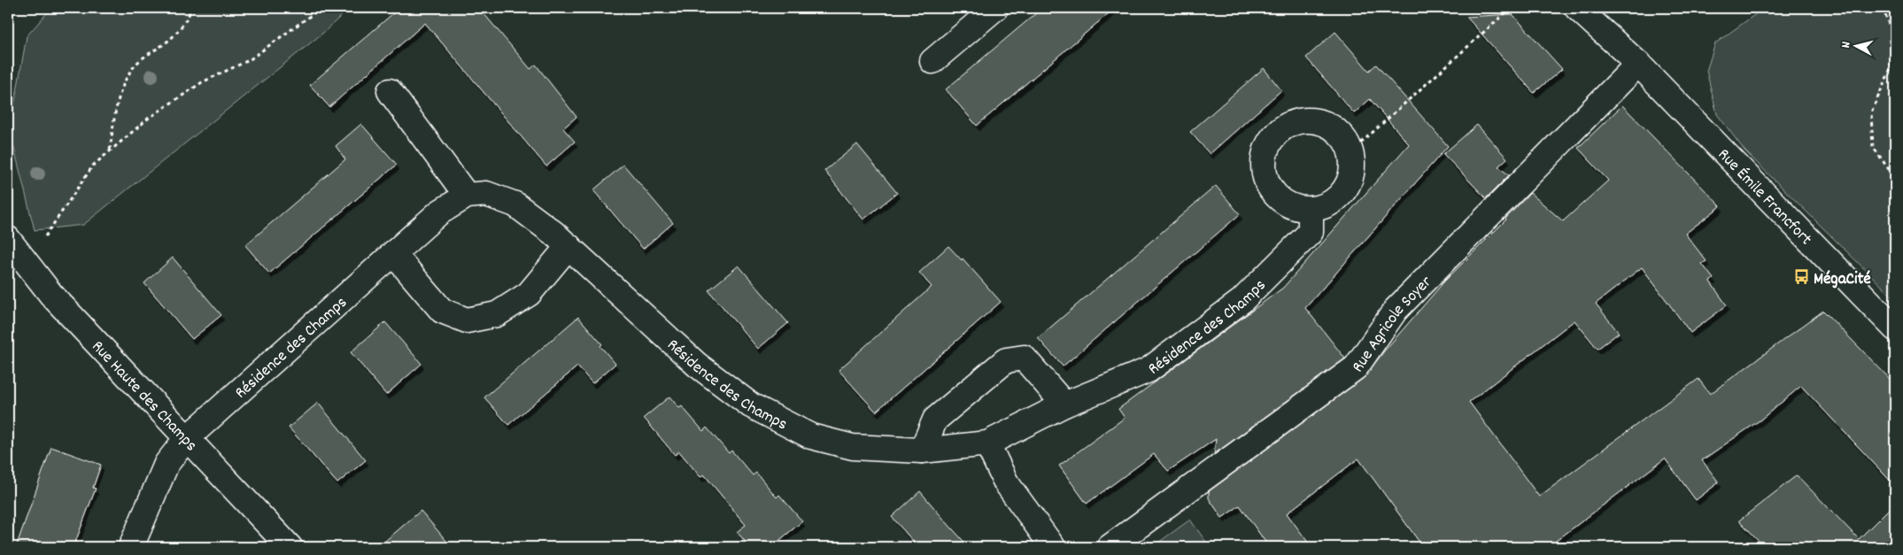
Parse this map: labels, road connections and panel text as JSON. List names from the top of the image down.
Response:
{
  "streets": {
    "street": [
      "Rue Émile Francfort",
      "Rue Agricole Soyer",
      "Résidence des Champs",
      "Rue Haute des Champs"
    ]
  },
  "crossings": [
    ["Rue Émile Francfort", "Rue Agricole Soyer"],
    ["Résidence des Champs", "Rue Haute des Champs"]
  ],
  "places": {
    "bus stop": ["MégaCité"]
  },
  "north": "left"
}
